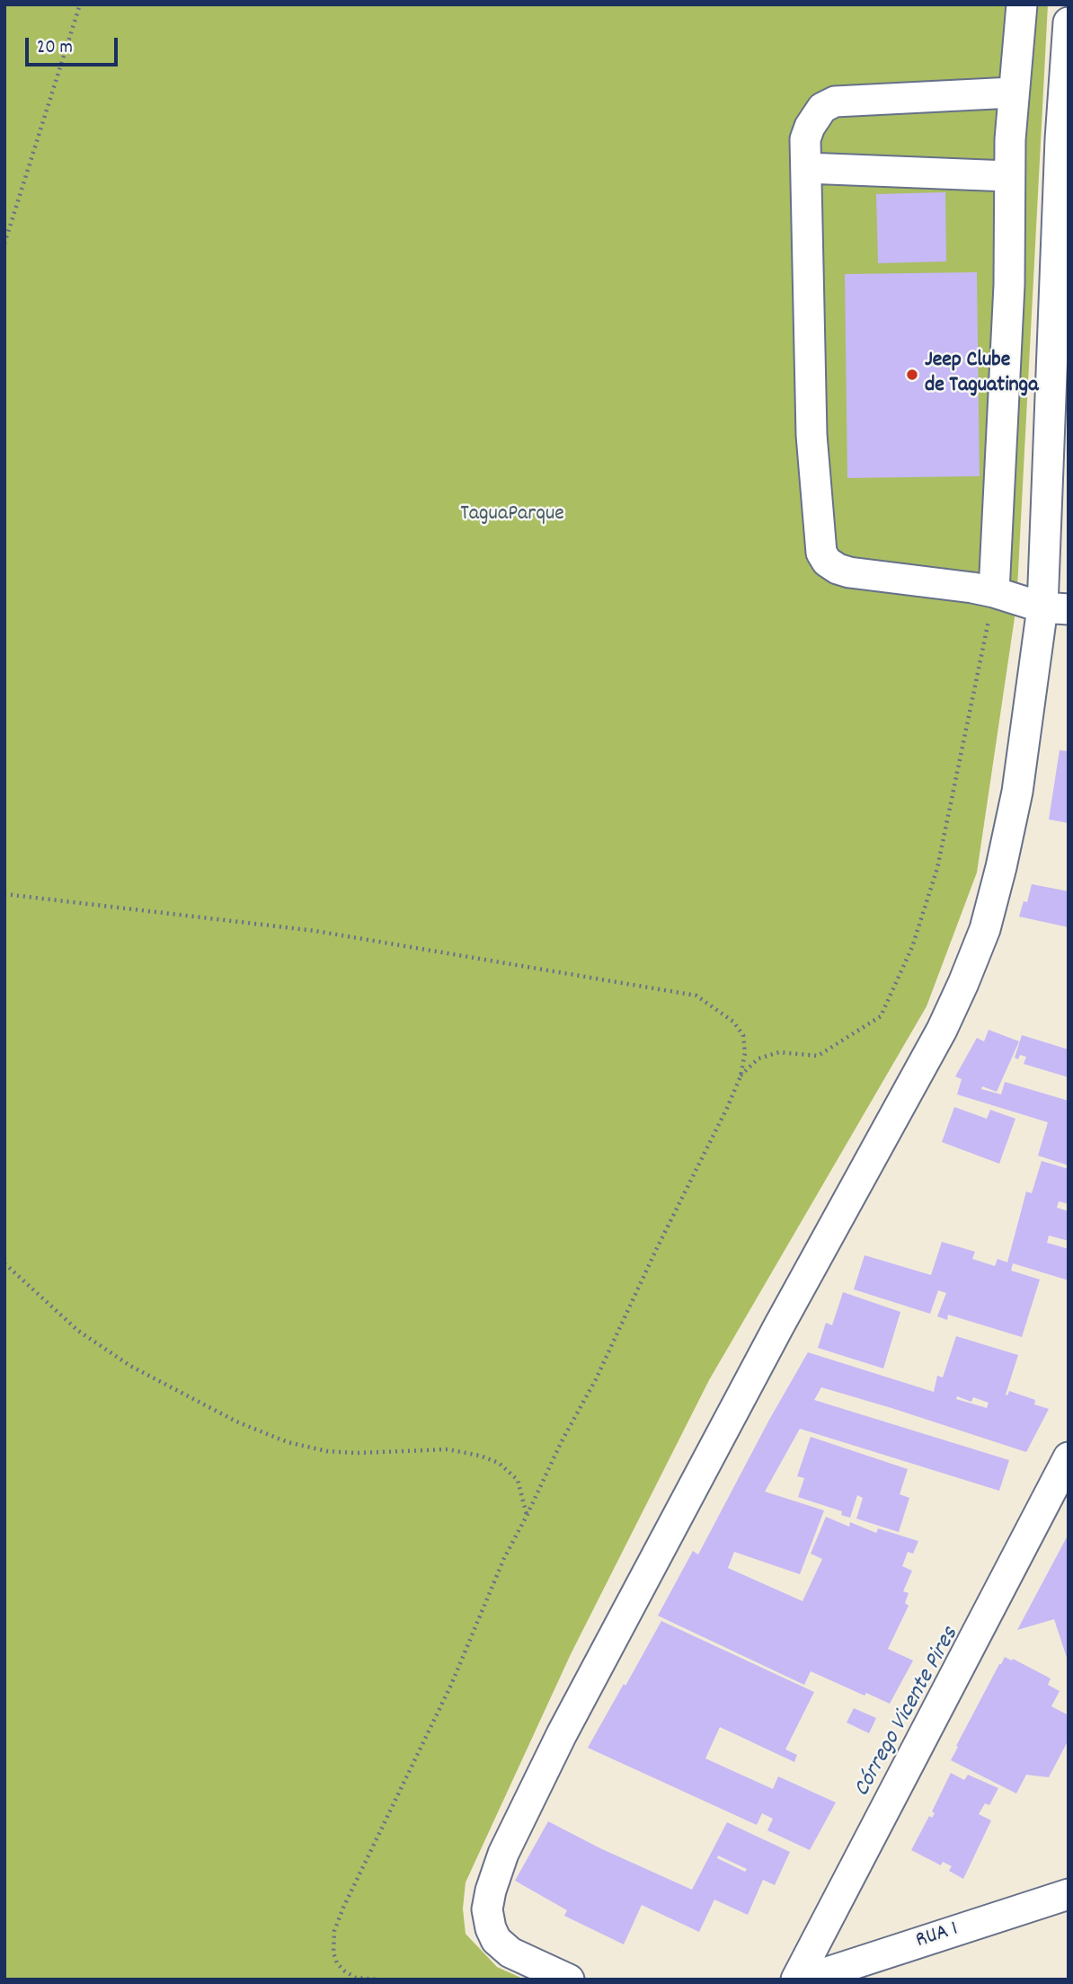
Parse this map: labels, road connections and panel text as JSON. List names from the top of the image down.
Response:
{
  "streets": {
    "street": ["RUA 1"]
  },
  "water": ["Córrego Vicente Pires"],
  "parks": ["TaguaParque"],
  "places": ["Jeep Clube de Taguatinga"],
  "scale_bar": "20 m"
}
